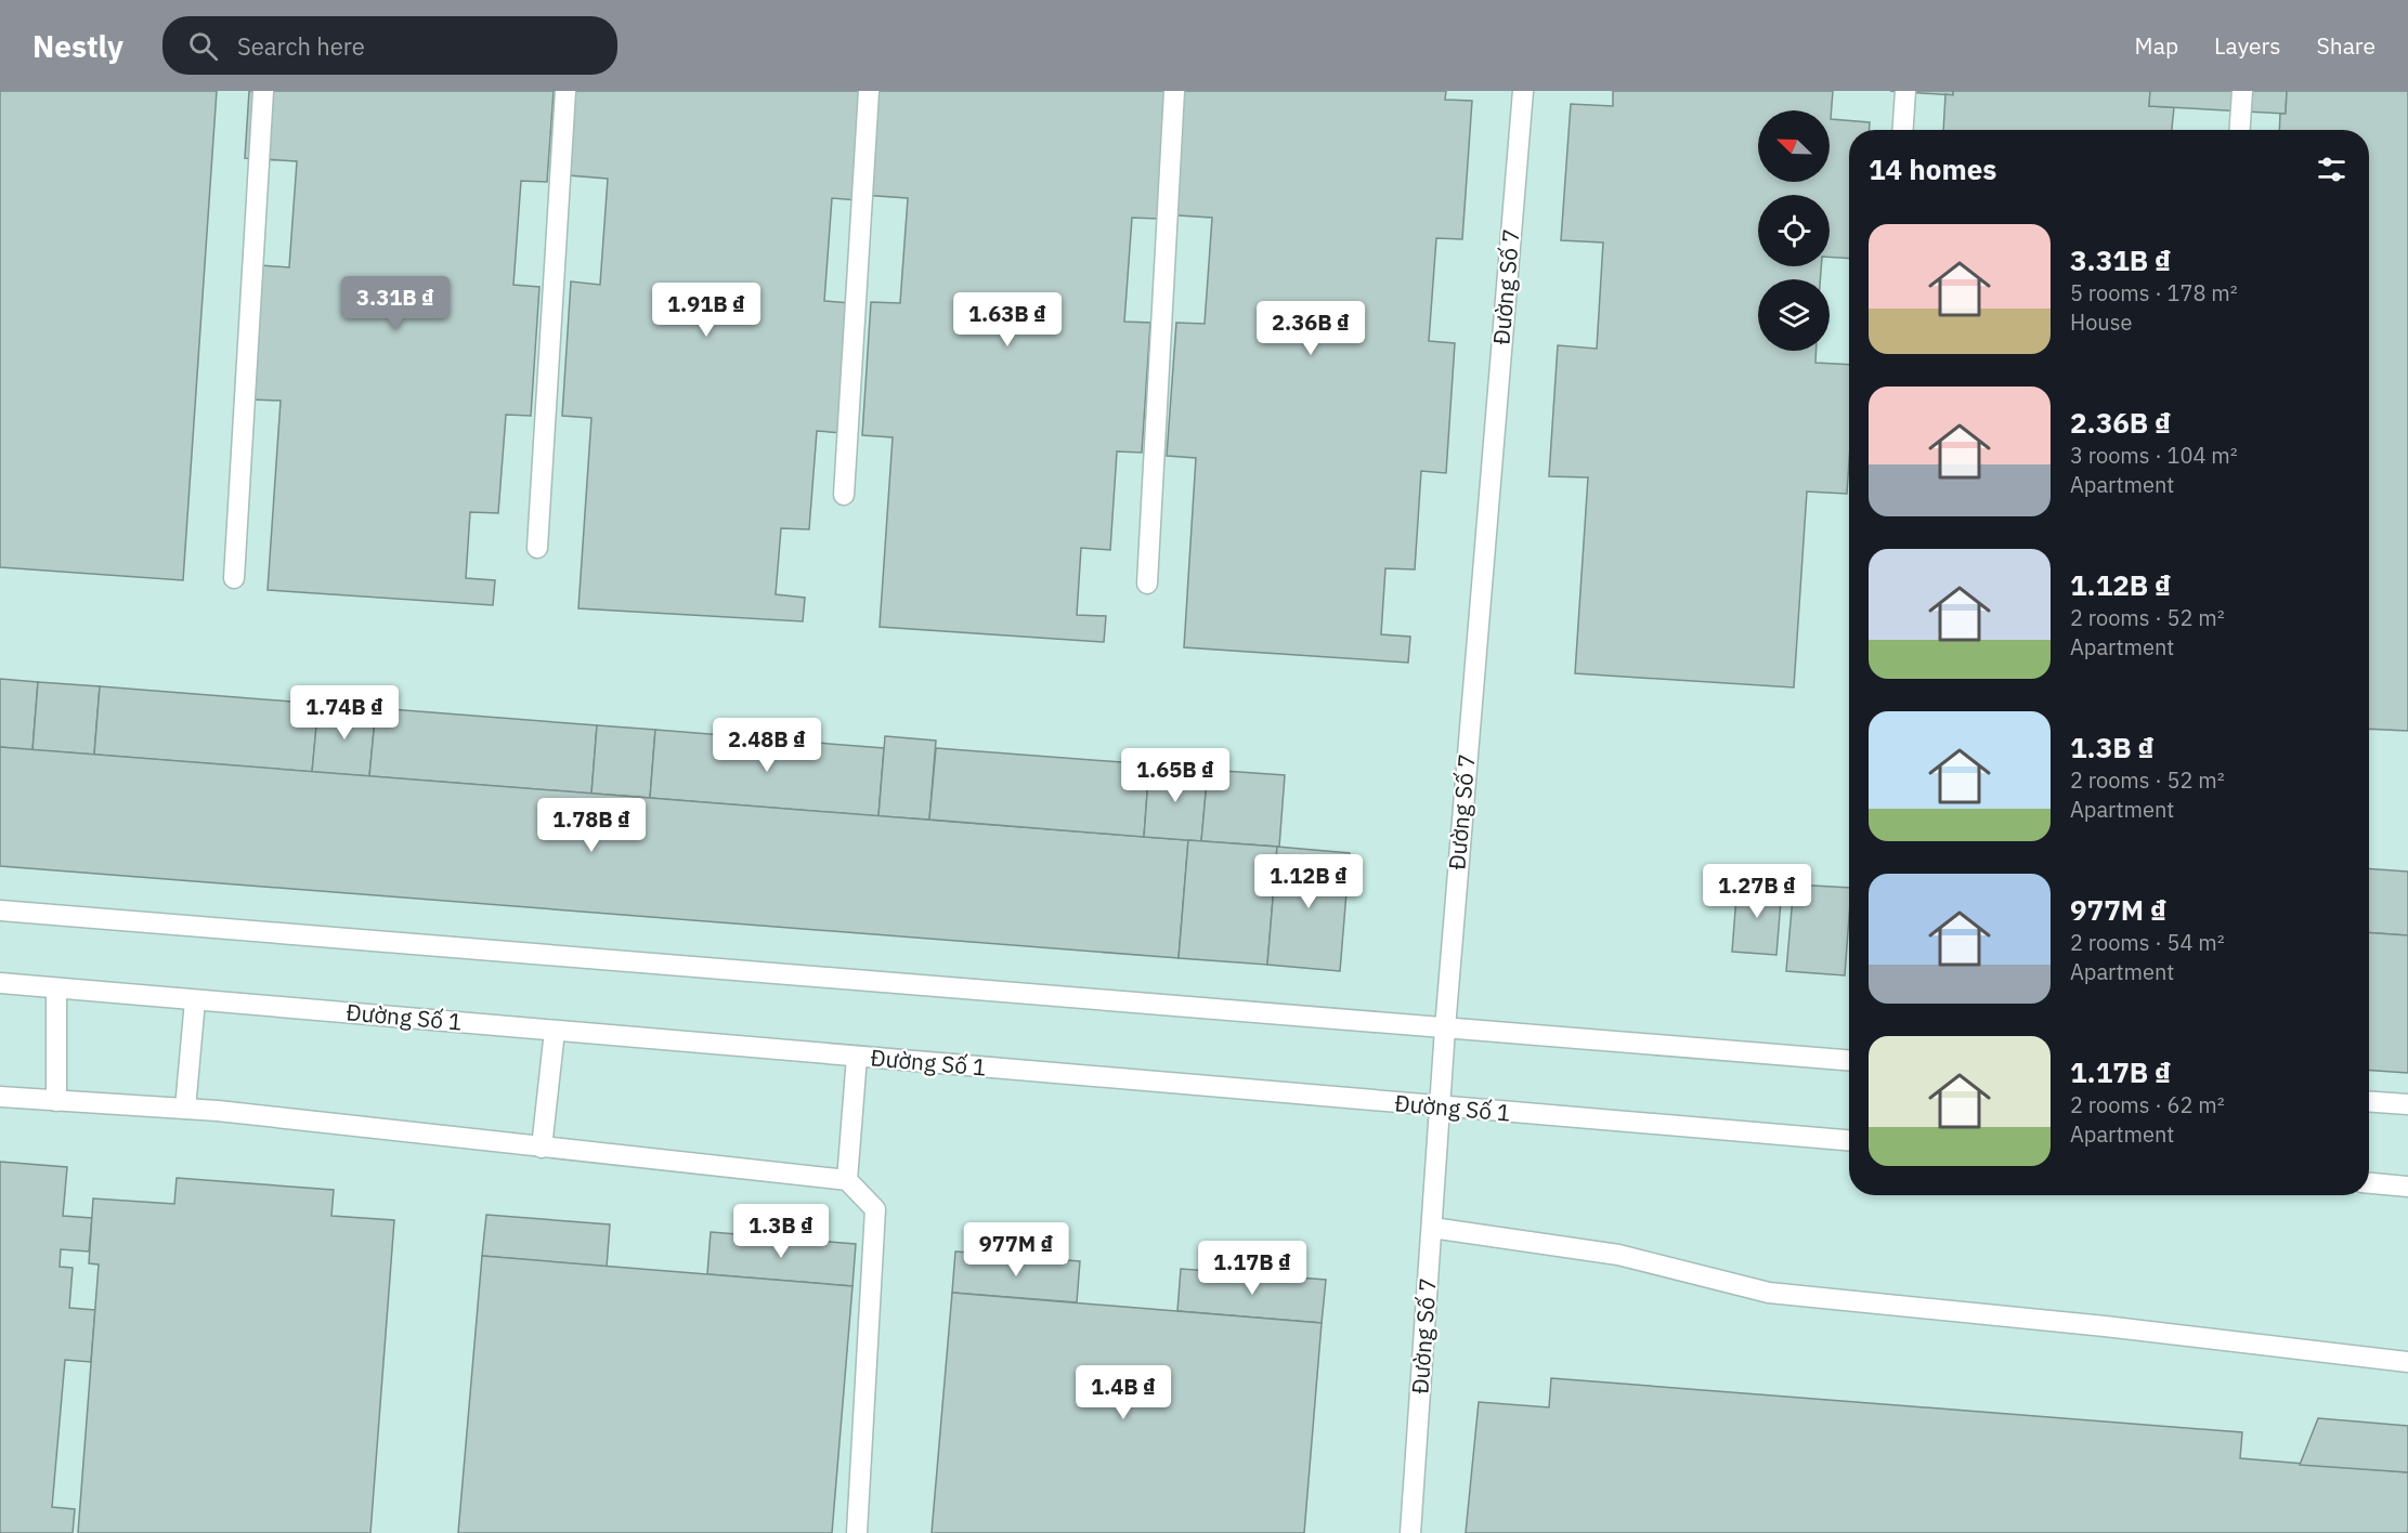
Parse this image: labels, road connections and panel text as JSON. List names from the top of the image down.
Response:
{
  "streets": {
    "lane": ["Đường Số 7", "Đường Số 1"]
  },
  "crossings": [
    ["Đường Số 7", "Đường Số 1"]
  ],
  "north": "top left",
  "page": {
    "header": "Nestly",
    "search": "Search here",
    "nav": ["Map", "Layers", "Share"],
    "heading": "14 homes",
    "list": [
      {
        "name": "3.31B ₫",
        "note": "5 rooms · 178 m² · House"
      },
      {
        "name": "2.36B ₫",
        "note": "3 rooms · 104 m² · Apartment"
      },
      {
        "name": "1.12B ₫",
        "note": "2 rooms · 52 m² · Apartment"
      },
      {
        "name": "1.3B ₫",
        "note": "2 rooms · 52 m² · Apartment"
      },
      {
        "name": "977M ₫",
        "note": "2 rooms · 54 m² · Apartment"
      },
      {
        "name": "1.17B ₫",
        "note": "2 rooms · 62 m² · Apartment"
      }
    ],
    "price": [
      "3.31B ₫",
      "1.91B ₫",
      "1.63B ₫",
      "2.36B ₫",
      "1.74B ₫",
      "2.48B ₫",
      "1.65B ₫",
      "1.78B ₫",
      "1.12B ₫",
      "1.27B ₫",
      "1.3B ₫",
      "977M ₫",
      "1.17B ₫",
      "1.4B ₫"
    ]
  }
}
